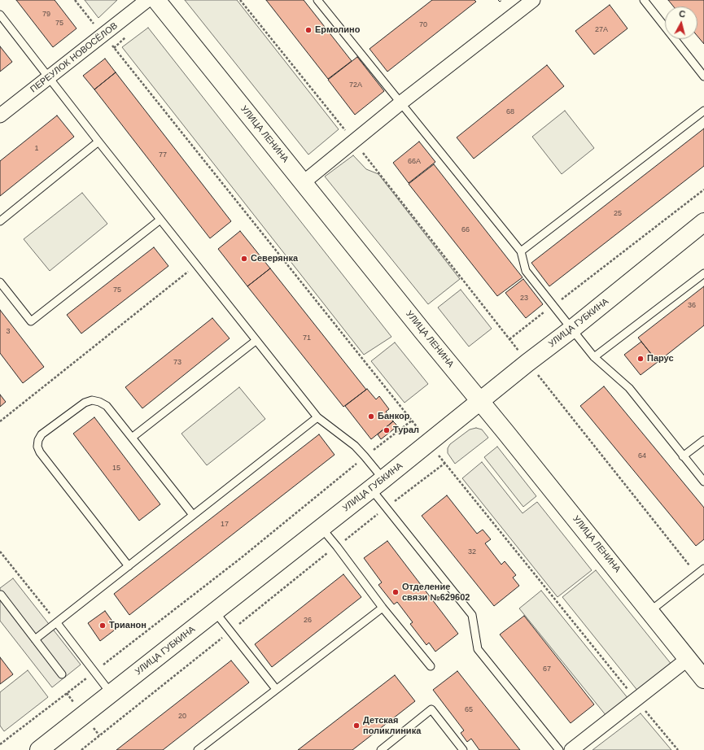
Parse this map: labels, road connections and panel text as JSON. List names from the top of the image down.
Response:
{
  "streets": {
    "main road": ["УЛИЦА ЛЕНИНА", "УЛИЦА ГУБКИНА"],
    "street": ["ПЕРЕУЛОК НОВОСЁЛОВ"]
  },
  "crossings": [
    ["УЛИЦА ЛЕНИНА", "УЛИЦА ГУБКИНА"]
  ],
  "places": [
    "Ермолино",
    "Северянка",
    "Парус",
    "Банкор",
    "Турал",
    "Отделение связи №629602",
    "Трианон",
    "Детская поликлиника"
  ],
  "house_numbers": [
    "79",
    "75",
    "70",
    "27А",
    "72А",
    "68",
    "1",
    "77",
    "66А",
    "25",
    "66",
    "75",
    "23",
    "36",
    "3",
    "71",
    "73",
    "64",
    "15",
    "17",
    "32",
    "26",
    "67",
    "65",
    "20"
  ],
  "north": "top"
}
